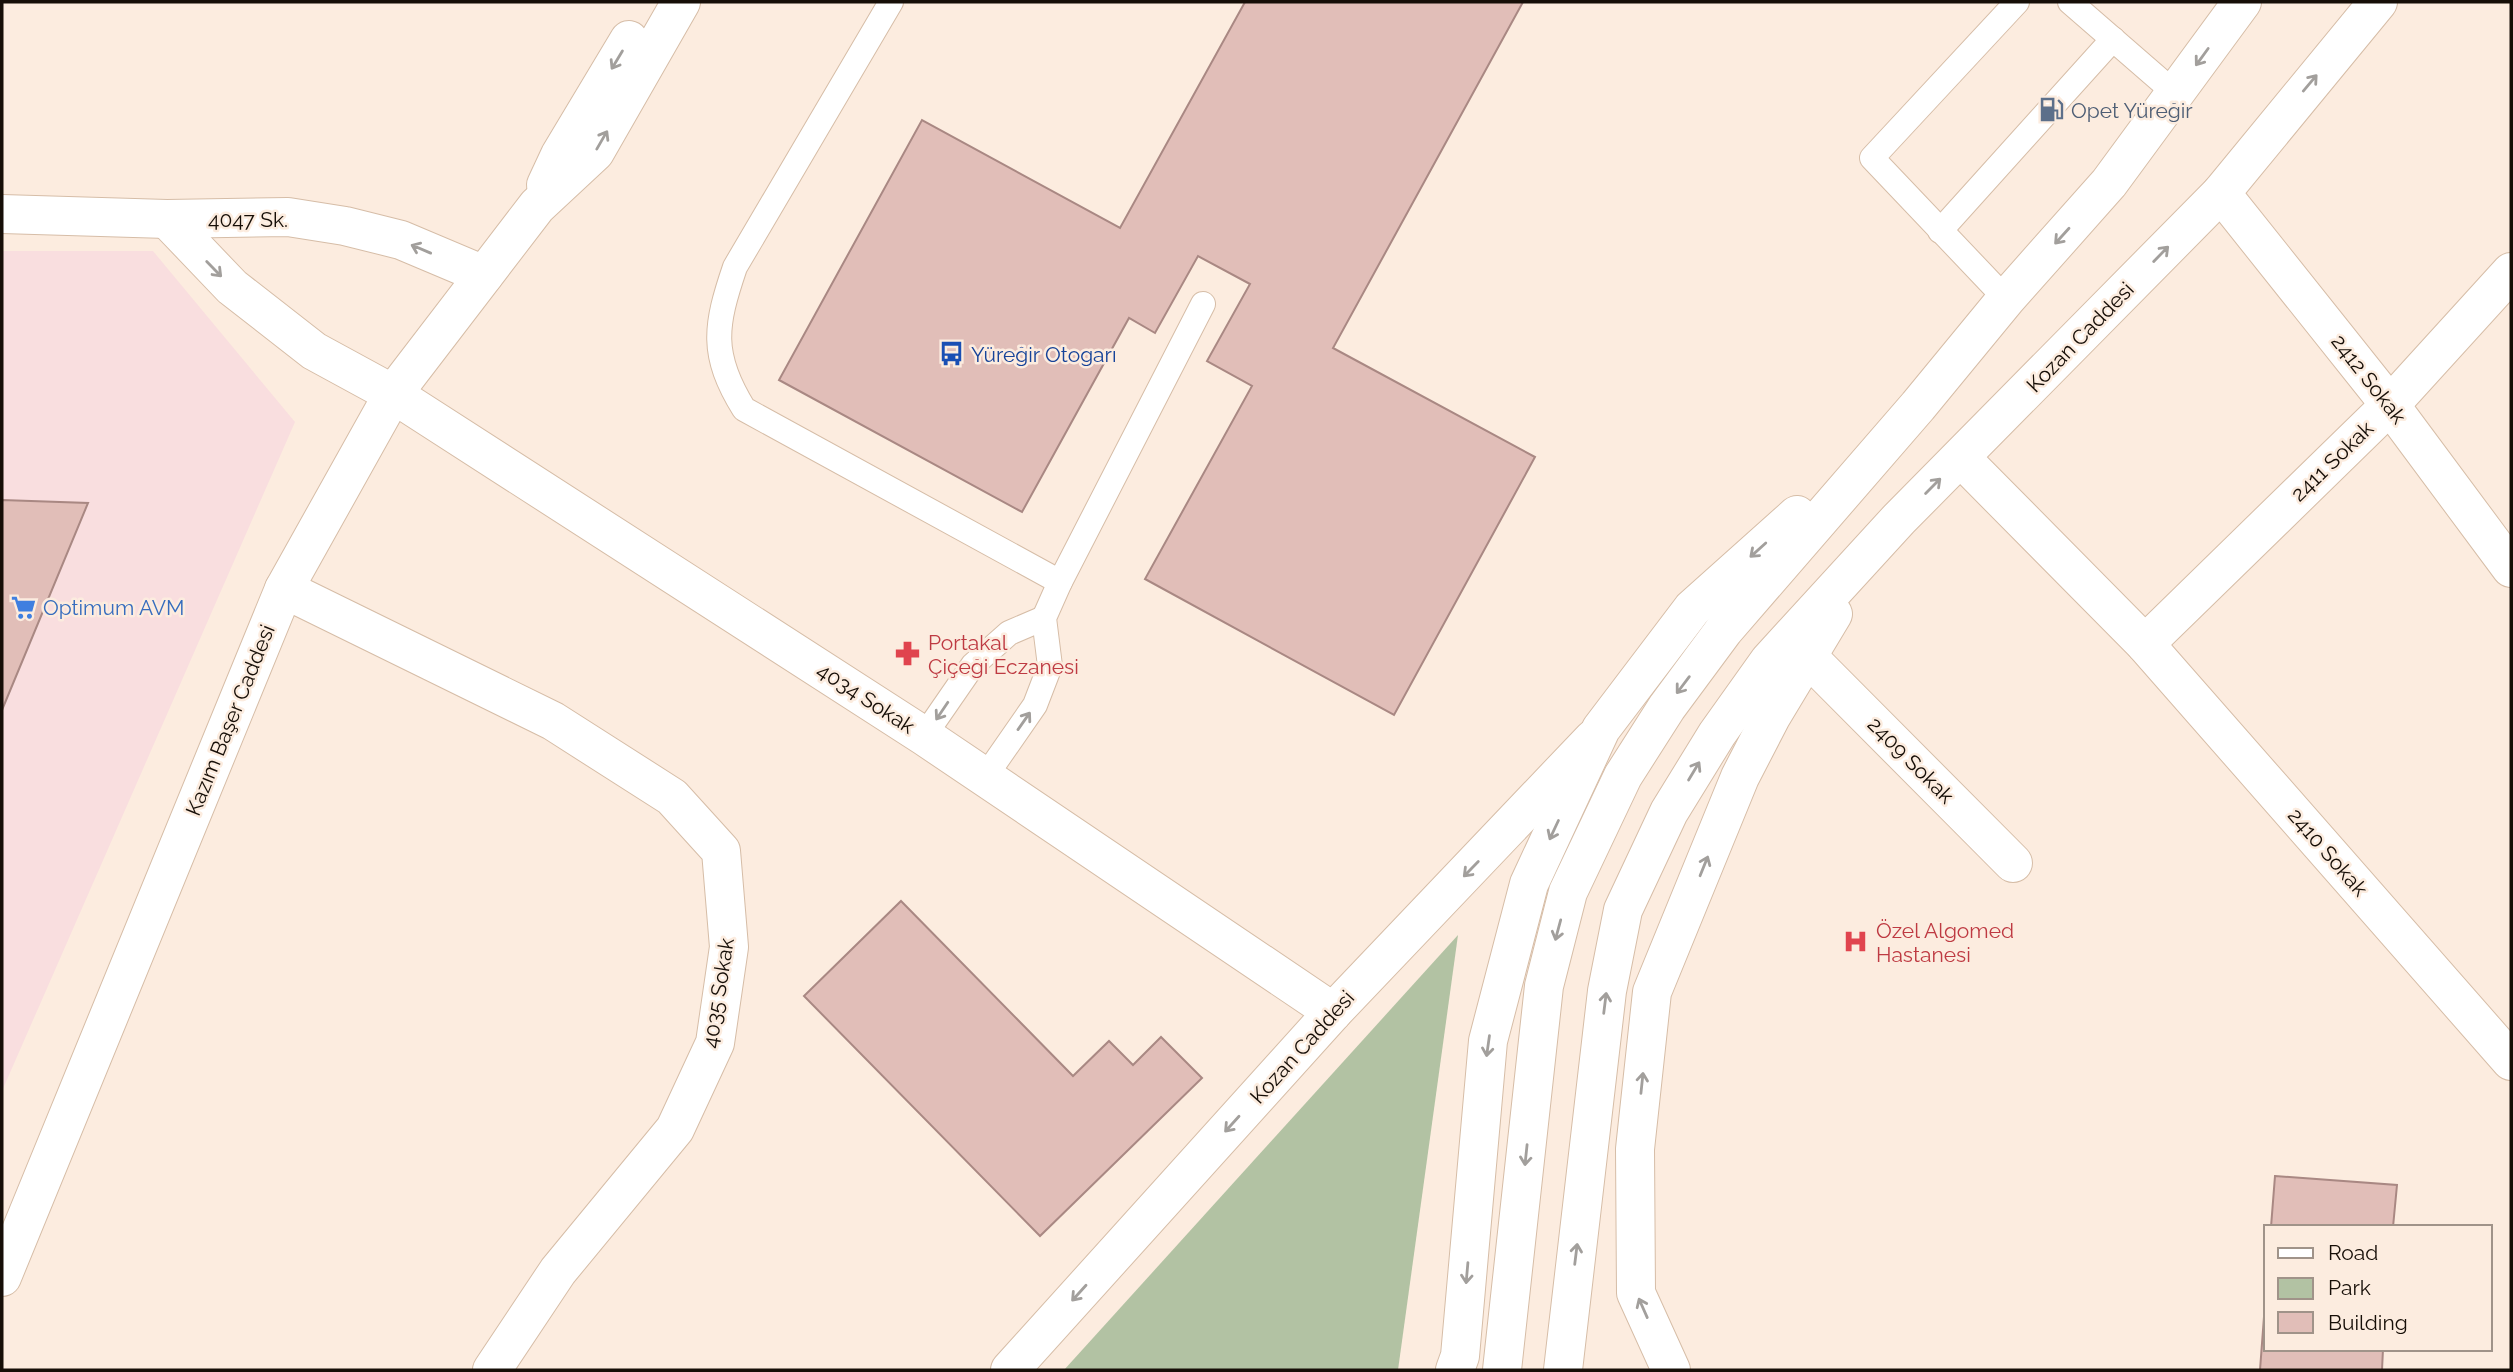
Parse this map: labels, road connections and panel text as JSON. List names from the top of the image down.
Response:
{
  "streets": {
    "main road": [
      "4047 Sk.",
      "Kozan Caddesi",
      "2412 Sokak",
      "2411 Sokak",
      "4034 Sokak",
      "Kazım Başer Caddesi",
      "2409 Sokak",
      "2410 Sokak",
      "4035 Sokak"
    ]
  },
  "crossings": [
    ["4047 Sk.", "4034 Sokak"],
    ["4047 Sk.", "Kazım Başer Caddesi"],
    ["Kozan Caddesi", "2412 Sokak"],
    ["Kozan Caddesi", "4034 Sokak"],
    ["Kozan Caddesi", "2410 Sokak"],
    ["2412 Sokak", "2411 Sokak"],
    ["2411 Sokak", "2410 Sokak"],
    ["4034 Sokak", "Kazım Başer Caddesi"],
    ["Kazım Başer Caddesi", "4035 Sokak"]
  ],
  "one_way": ["4047 Sk."],
  "places": {
    "fuel station": ["Opet Yüreğir"],
    "bus stop": ["Yüreğir Otogarı"],
    "supermarket": ["Optimum AVM"],
    "pharmacy": ["Portakal Çiçeği Eczanesi"],
    "hospital": ["Özel Algomed Hastanesi"]
  },
  "legend": ["Road", "Park", "Building"]
}
